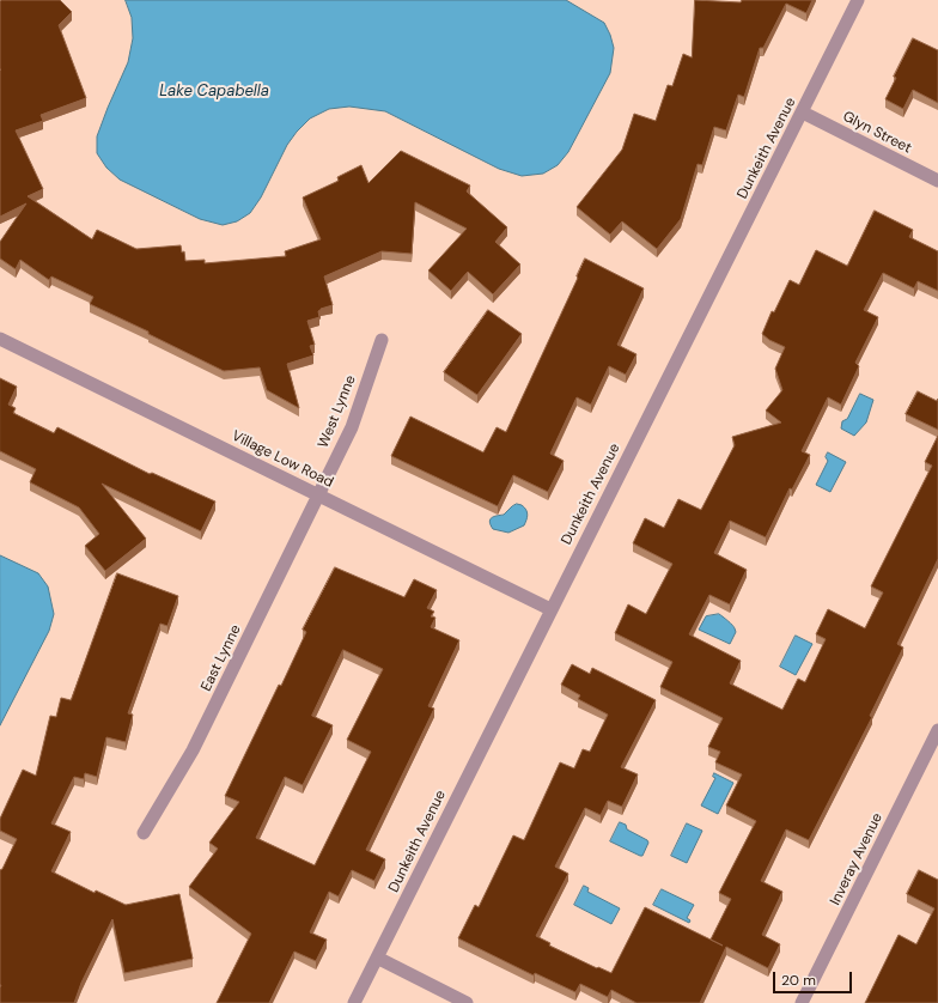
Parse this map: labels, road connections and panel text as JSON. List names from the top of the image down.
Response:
{
  "streets": {
    "street": [
      "Glyn Street",
      "Dunkeith Avenue",
      "West Lynne",
      "Village Low Road",
      "East Lynne",
      "Inveray Avenue"
    ]
  },
  "crossings": [
    ["Glyn Street", "Dunkeith Avenue"],
    ["Dunkeith Avenue", "Village Low Road"],
    ["West Lynne", "Village Low Road"],
    ["West Lynne", "East Lynne"],
    ["Village Low Road", "East Lynne"]
  ],
  "water": ["Lake Capabella"],
  "scale_bar": "20 m"
}
